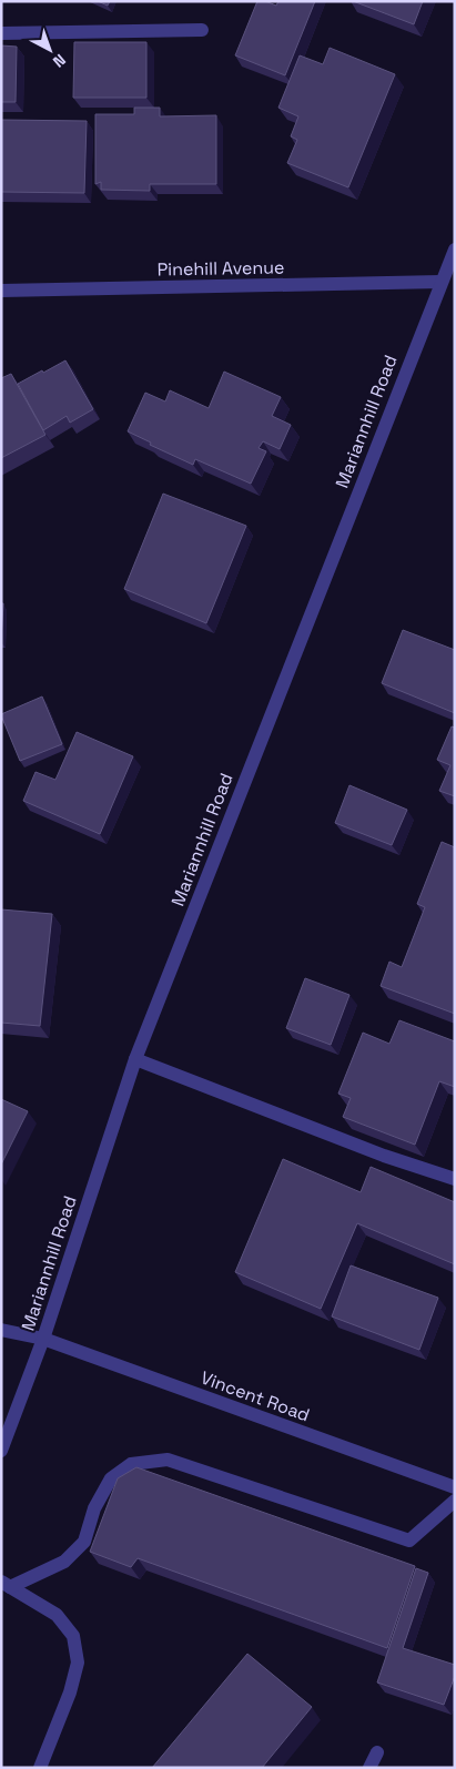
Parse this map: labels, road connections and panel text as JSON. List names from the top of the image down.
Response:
{
  "streets": {
    "street": ["Pinehill Avenue", "Mariannhill Road", "Vincent Road"]
  },
  "crossings": [
    ["Pinehill Avenue", "Mariannhill Road"],
    ["Mariannhill Road", "Vincent Road"]
  ],
  "north": "bottom right"
}
